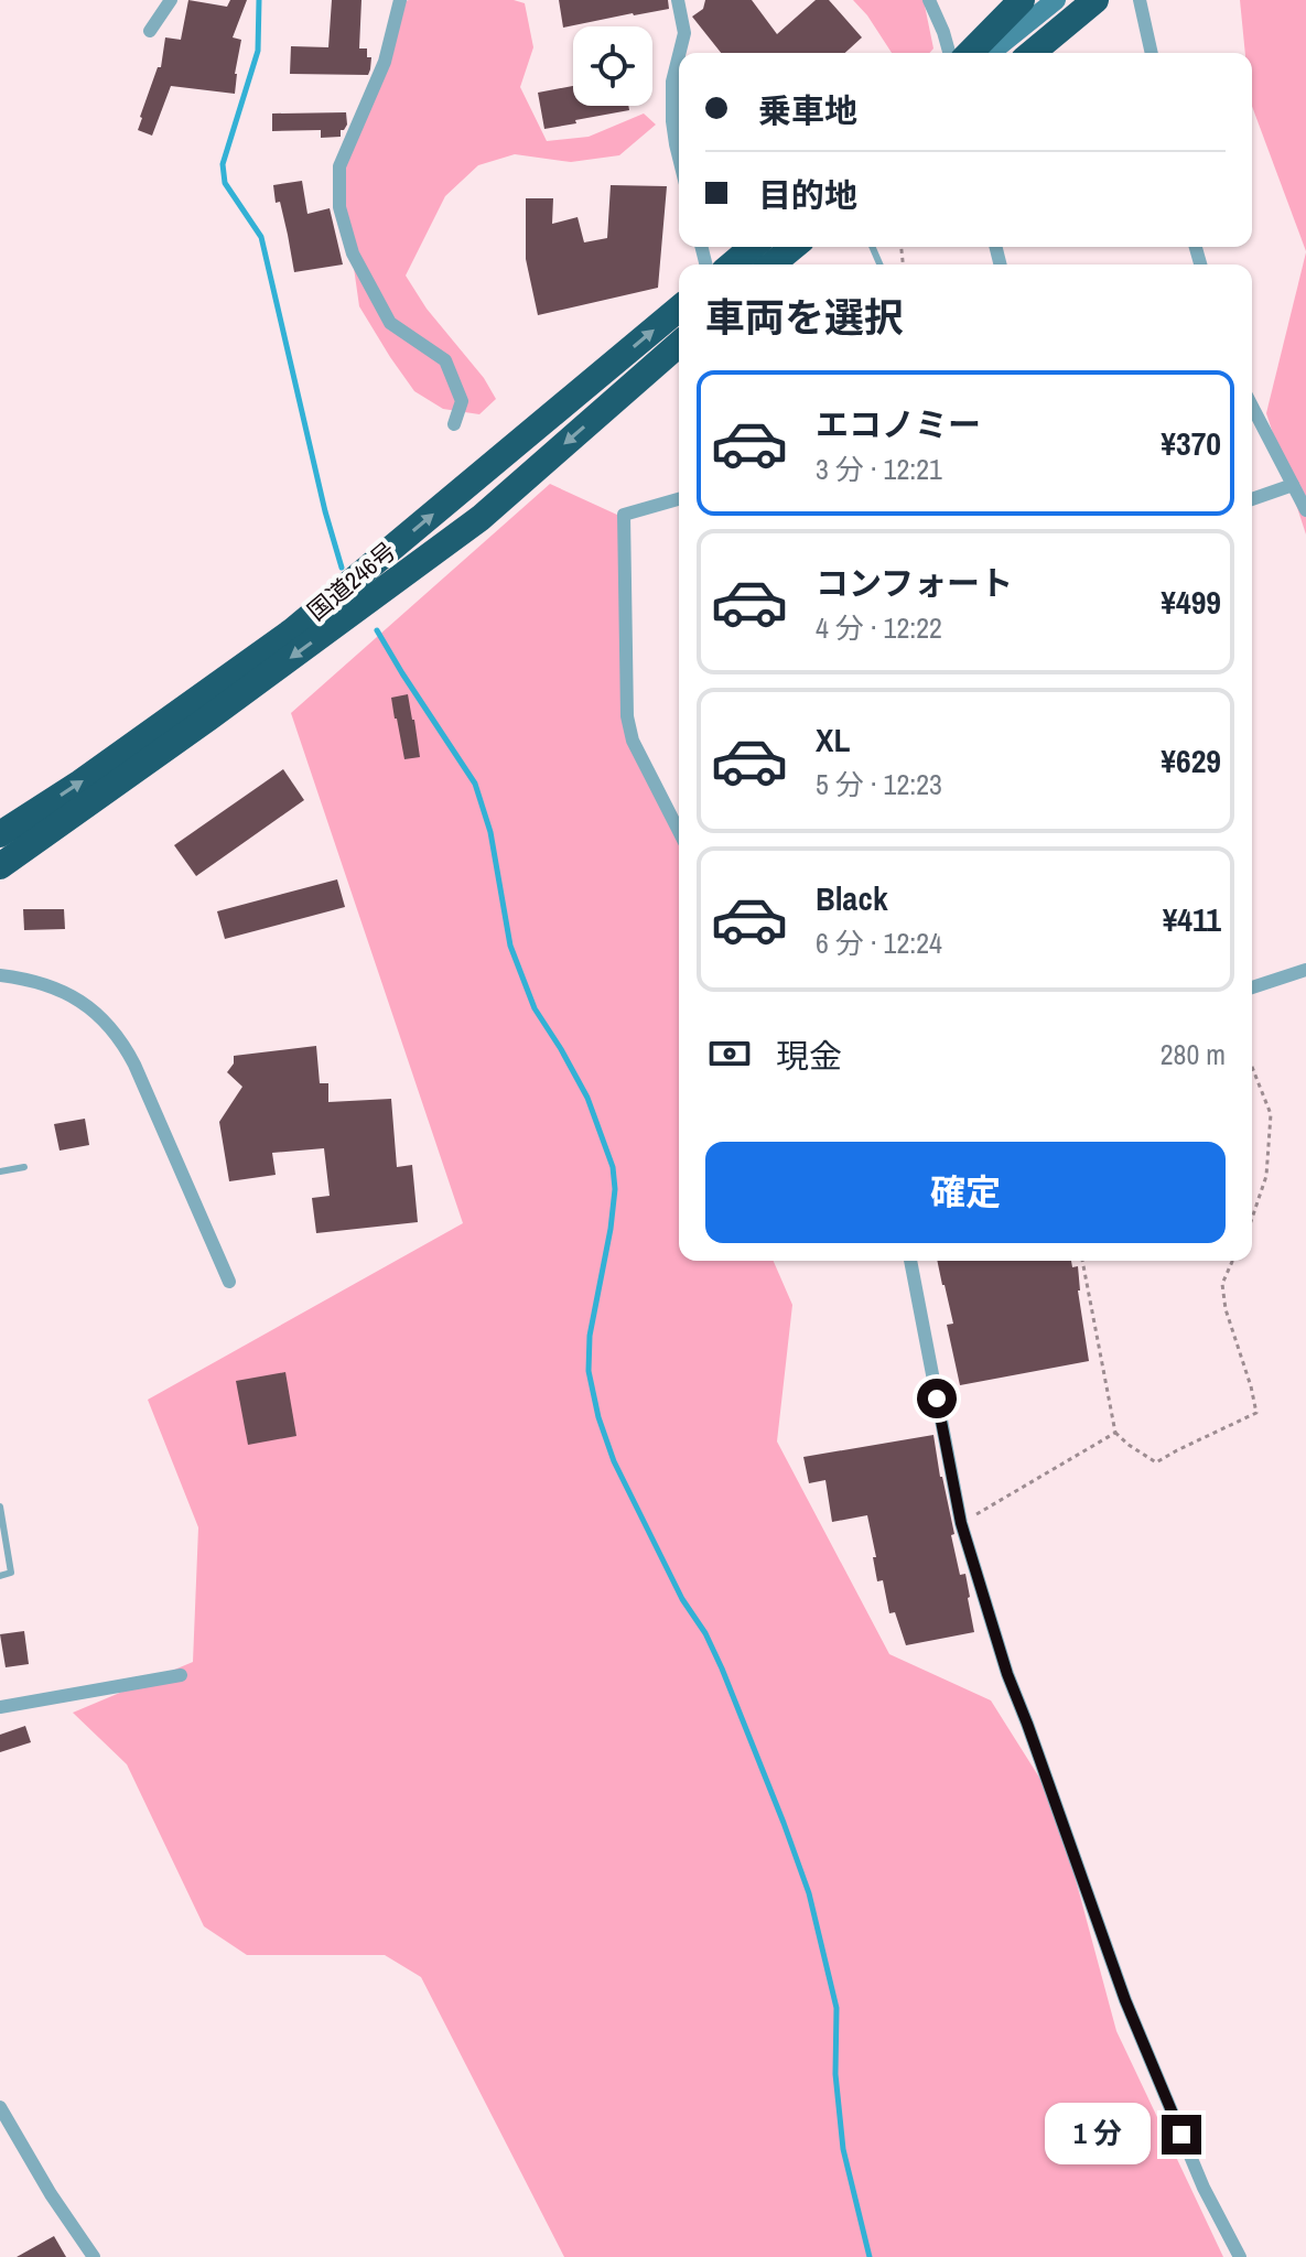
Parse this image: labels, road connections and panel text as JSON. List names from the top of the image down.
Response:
{
  "streets": {
    "highway": ["国道246号"]
  },
  "page": {
    "banner": ["乗車地", "目的地"],
    "heading": "車両を選択",
    "list": [
      {
        "name": "エコノミー",
        "note": "3 分 · 12:21",
        "value": "¥370"
      },
      {
        "name": "コンフォート",
        "note": "4 分 · 12:22",
        "value": "¥499"
      },
      {
        "name": "XL",
        "note": "5 分 · 12:23",
        "value": "¥629"
      },
      {
        "name": "Black",
        "note": "6 分 · 12:24",
        "value": "¥411"
      }
    ],
    "pay": ["現金", "280 m"],
    "buttons": "確定",
    "bubble": "1 分"
  }
}
